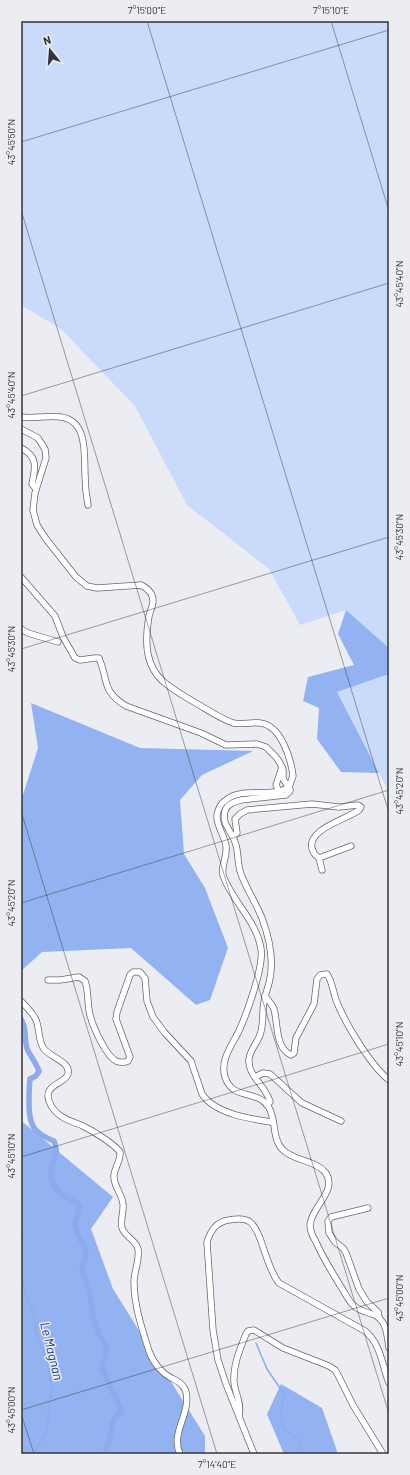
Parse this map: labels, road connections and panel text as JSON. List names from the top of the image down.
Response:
{
  "water": ["Le Magnan"],
  "north": "top",
  "coordinates": [
    "7°15'00\"E",
    "7°15'10\"E",
    "43°45'50\"N",
    "43°45'40\"N",
    "43°45'30\"N",
    "43°45'20\"N",
    "43°45'10\"N",
    "43°45'00\"N",
    "7°14'40\"E"
  ]
}
